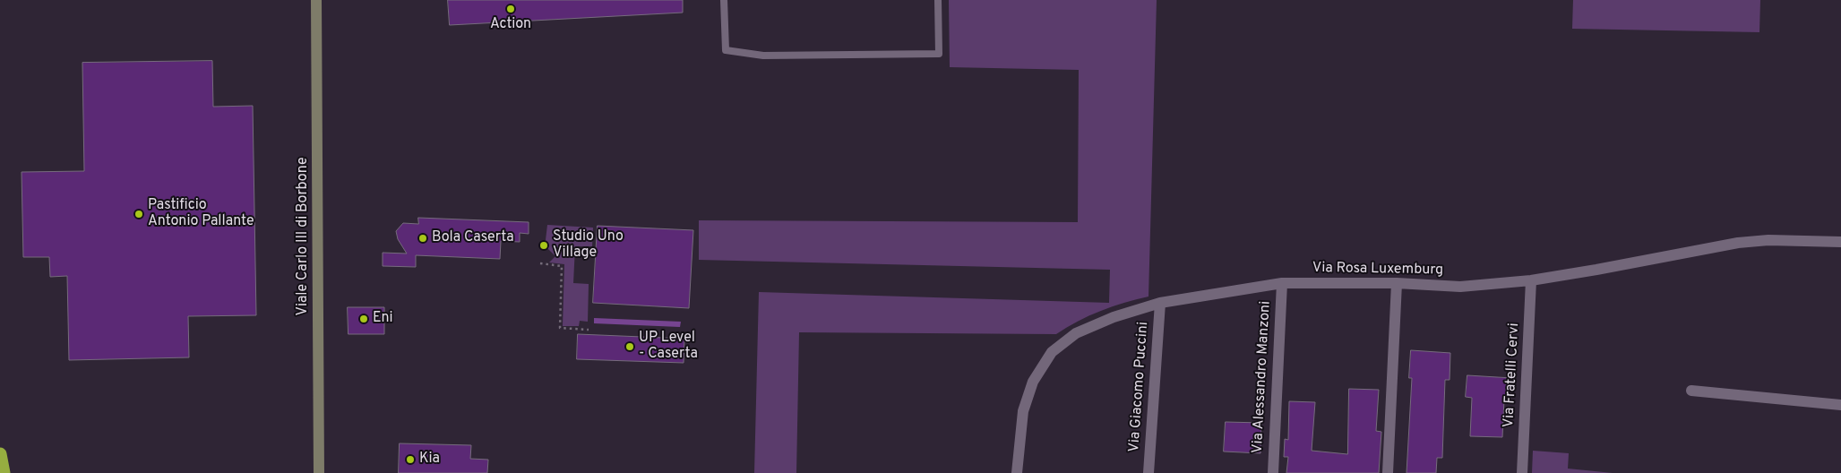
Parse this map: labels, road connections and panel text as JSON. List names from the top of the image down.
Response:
{
  "streets": {
    "main road": ["Viale Carlo III di Borbone"],
    "street": [
      "Via Rosa Luxemburg",
      "Via Fratelli Cervi",
      "Via Alessandro Manzoni",
      "Via Giacomo Puccini"
    ]
  },
  "crossings": [
    ["Via Rosa Luxemburg", "Via Fratelli Cervi"],
    ["Via Rosa Luxemburg", "Via Alessandro Manzoni"],
    ["Via Rosa Luxemburg", "Via Giacomo Puccini"]
  ],
  "places": [
    "Action",
    "Pastificio Antonio Pallante",
    "Bola Caserta",
    "Studio Uno Village",
    "Eni",
    "UP Level - Caserta",
    "Kia"
  ]
}
